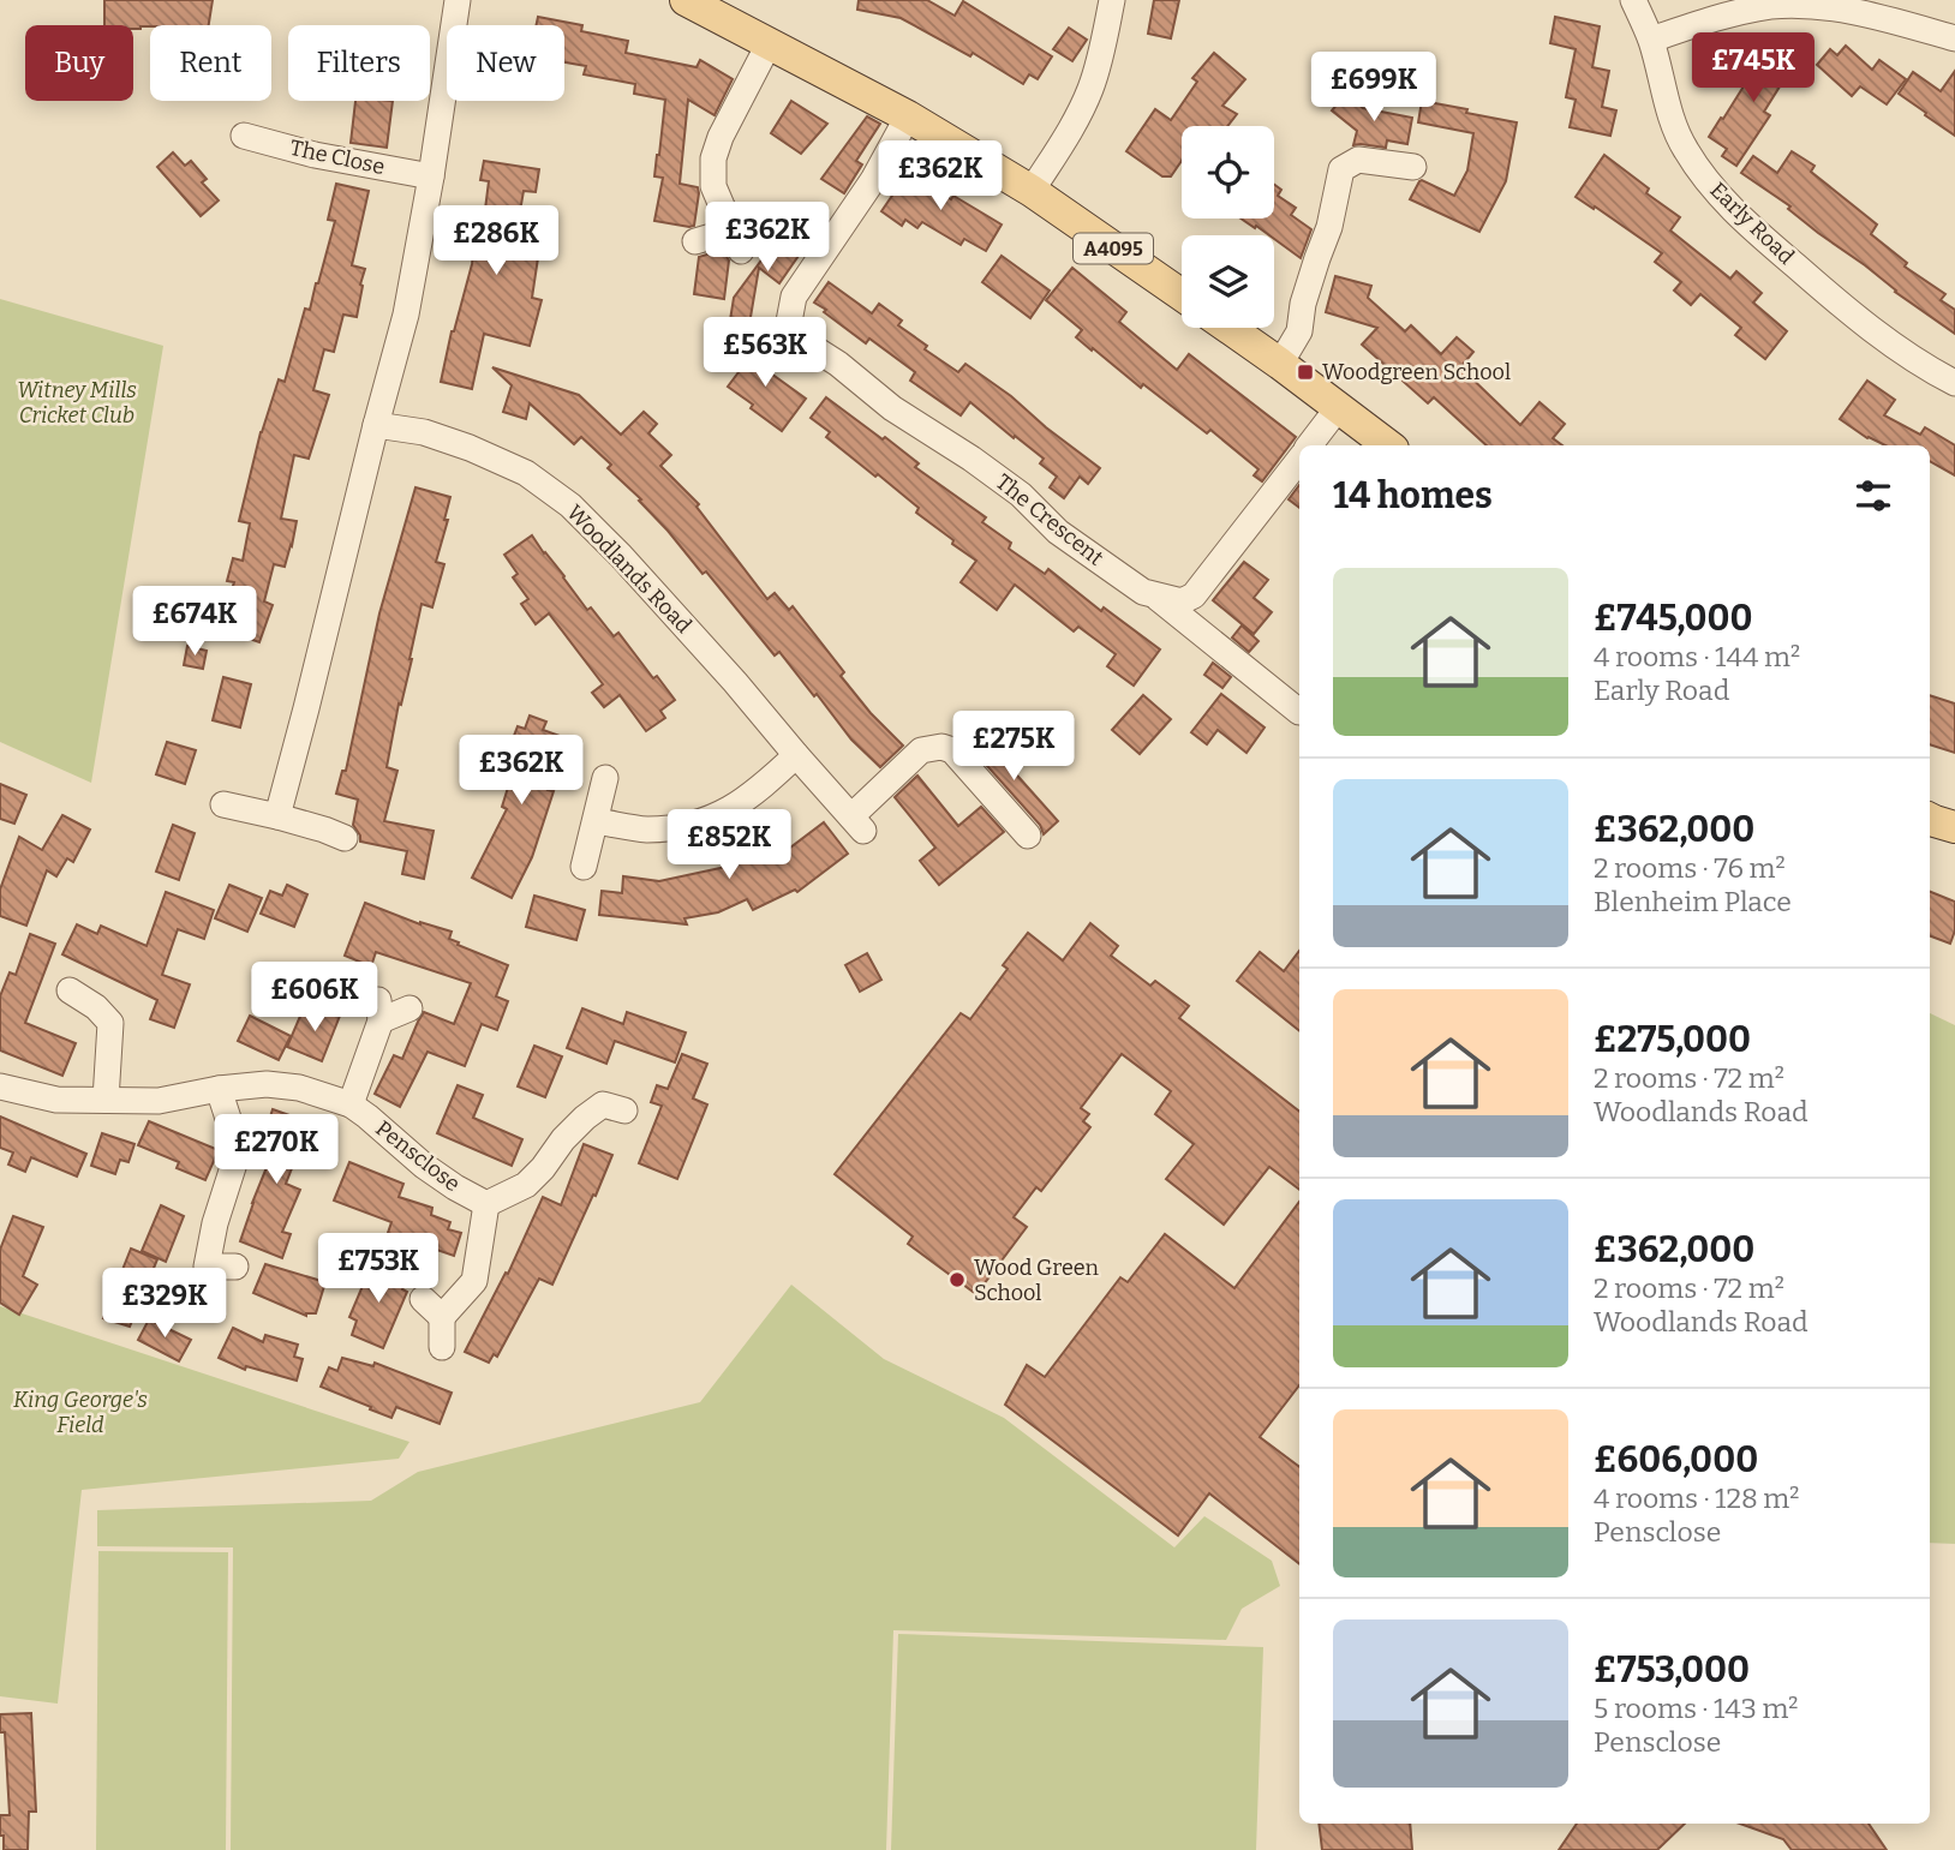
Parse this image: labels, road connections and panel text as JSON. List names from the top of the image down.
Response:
{
  "streets": {
    "main road": ["A4095"],
    "street": [
      "The Close",
      "Early Road",
      "The Crescent",
      "Woodlands Road",
      "Pensclose"
    ]
  },
  "crossings": [
    ["A4095", "The Crescent"]
  ],
  "parks": ["Witney Mills Cricket Club", "King George's Field"],
  "places": {
    "transit": ["Woodgreen School"],
    "other": ["Wood Green School"]
  },
  "page": {
    "chip": [
      "Buy",
      "Rent",
      "Filters",
      "New"
    ],
    "price": [
      "£745K",
      "£699K",
      "£362K",
      "£362K",
      "£286K",
      "£563K",
      "£674K",
      "£275K",
      "£362K",
      "£852K",
      "£606K",
      "£270K",
      "£753K",
      "£329K"
    ],
    "heading": "14 homes",
    "list": [
      {
        "name": "£745,000",
        "note": "4 rooms · 144 m² · Early Road"
      },
      {
        "name": "£362,000",
        "note": "2 rooms · 76 m² · Blenheim Place"
      },
      {
        "name": "£275,000",
        "note": "2 rooms · 72 m² · Woodlands Road"
      },
      {
        "name": "£362,000",
        "note": "2 rooms · 72 m² · Woodlands Road"
      },
      {
        "name": "£606,000",
        "note": "4 rooms · 128 m² · Pensclose"
      },
      {
        "name": "£753,000",
        "note": "5 rooms · 143 m² · Pensclose"
      }
    ]
  }
}
